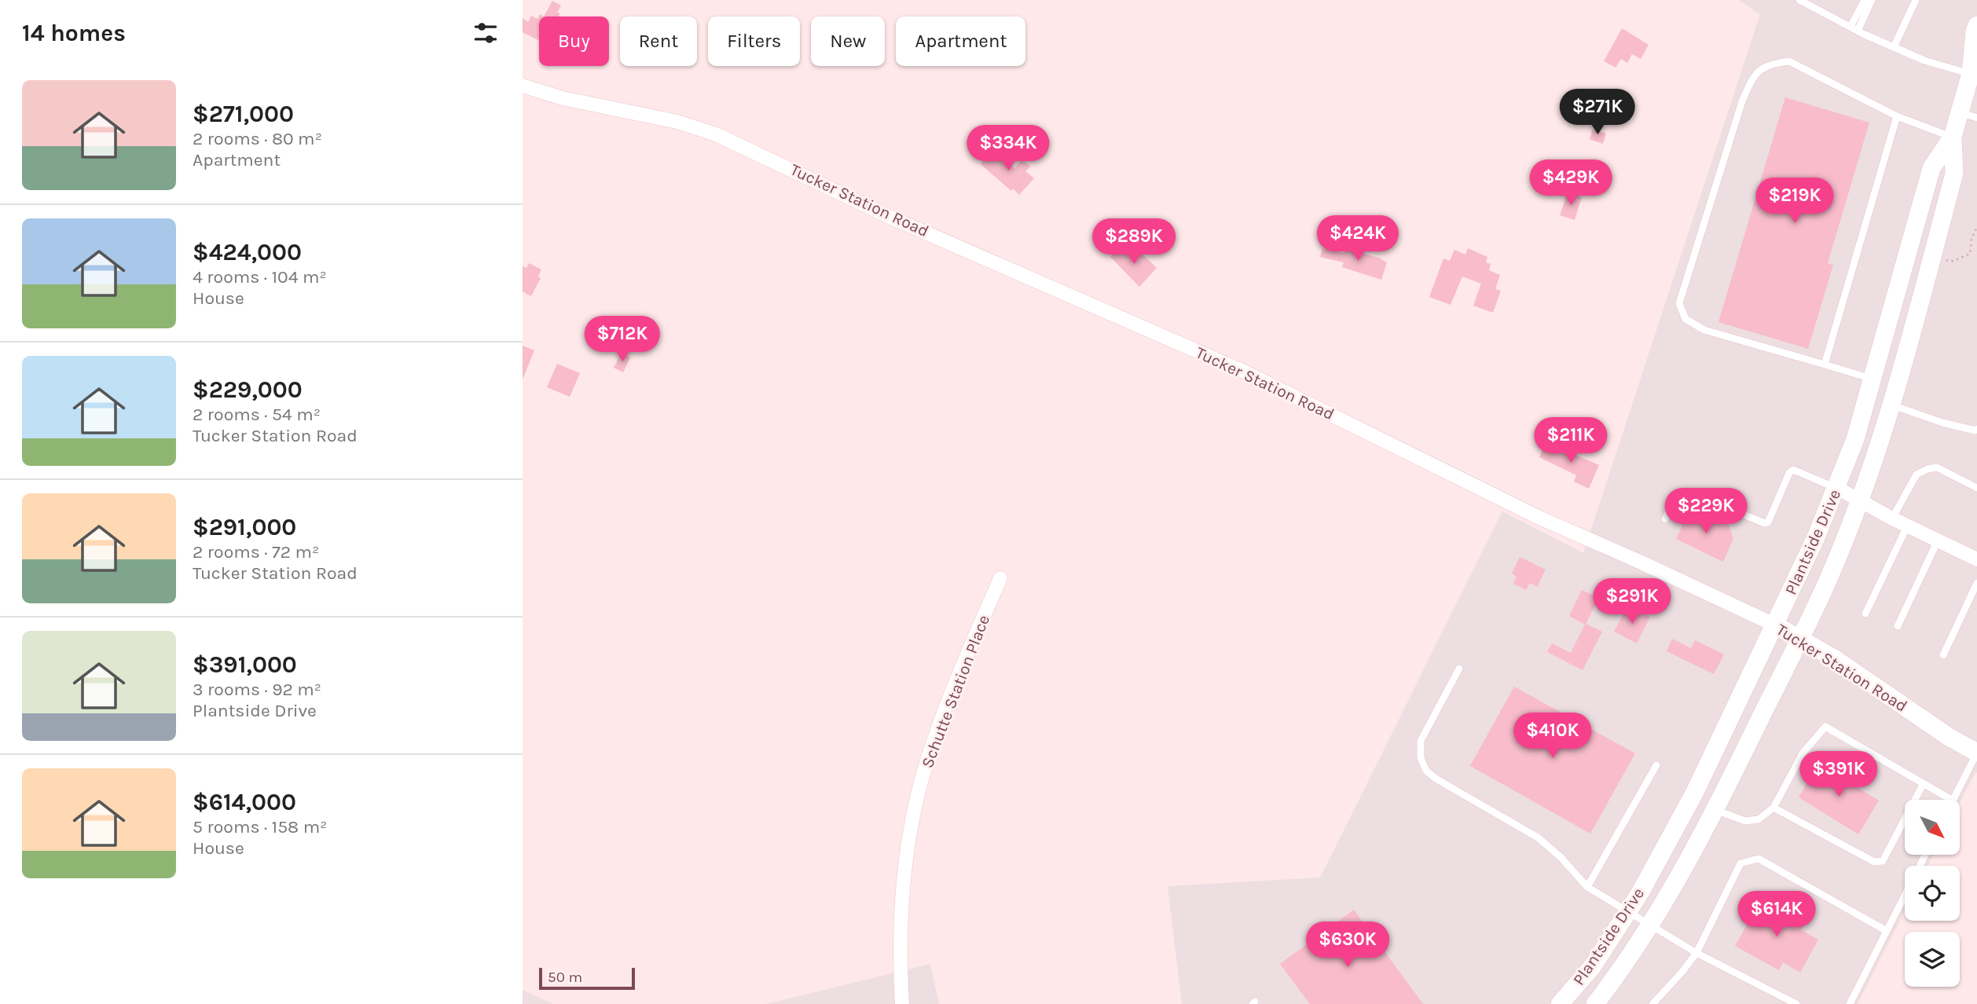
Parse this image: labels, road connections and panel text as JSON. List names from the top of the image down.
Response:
{
  "streets": {
    "street": ["Tucker Station Road", "Plantside Drive", "Schutte Station Place"]
  },
  "crossings": [
    ["Tucker Station Road", "Plantside Drive"]
  ],
  "scale_bar": "50 m",
  "north": "bottom right",
  "page": {
    "heading": "14 homes",
    "chip": [
      "Buy",
      "Rent",
      "Filters",
      "New",
      "Apartment"
    ],
    "list": [
      {
        "name": "$271,000",
        "note": "2 rooms · 80 m² · Apartment"
      },
      {
        "name": "$424,000",
        "note": "4 rooms · 104 m² · House"
      },
      {
        "name": "$229,000",
        "note": "2 rooms · 54 m² · Tucker Station Road"
      },
      {
        "name": "$291,000",
        "note": "2 rooms · 72 m² · Tucker Station Road"
      },
      {
        "name": "$391,000",
        "note": "3 rooms · 92 m² · Plantside Drive"
      },
      {
        "name": "$614,000",
        "note": "5 rooms · 158 m² · House"
      }
    ],
    "price": [
      "$271K",
      "$334K",
      "$429K",
      "$219K",
      "$424K",
      "$289K",
      "$712K",
      "$211K",
      "$229K",
      "$291K",
      "$410K",
      "$391K",
      "$614K",
      "$630K"
    ],
    "scale": "50 m"
  }
}
